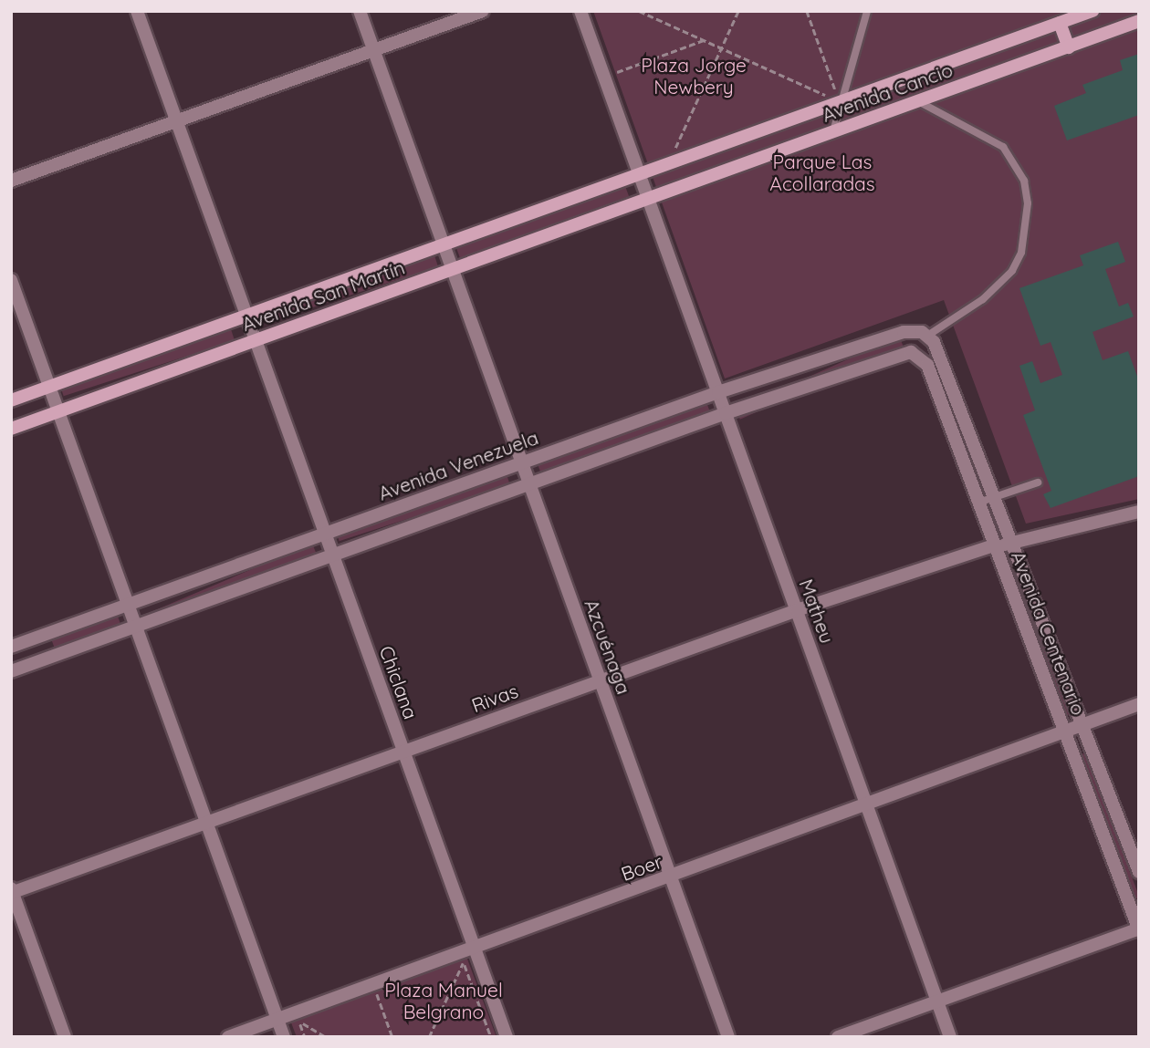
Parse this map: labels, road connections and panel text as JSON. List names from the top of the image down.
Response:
{
  "streets": {
    "main road": ["Avenida Cancio", "Avenida San Martín"],
    "street": [
      "Avenida Venezuela",
      "Matheu",
      "Avenida Centenario",
      "Azcuénaga",
      "Chiclana",
      "Rivas",
      "Boer"
    ]
  },
  "crossings": [
    ["Avenida Cancio", "Avenida San Martín"],
    ["Avenida Cancio", "Matheu"],
    ["Avenida San Martín", "Matheu"],
    ["Avenida San Martín", "Azcuénaga"],
    ["Avenida San Martín", "Chiclana"],
    ["Avenida Venezuela", "Matheu"],
    ["Avenida Venezuela", "Avenida Centenario"],
    ["Avenida Venezuela", "Azcuénaga"],
    ["Avenida Venezuela", "Chiclana"],
    ["Matheu", "Rivas"],
    ["Matheu", "Boer"],
    ["Avenida Centenario", "Rivas"],
    ["Avenida Centenario", "Boer"],
    ["Azcuénaga", "Rivas"],
    ["Azcuénaga", "Boer"],
    ["Chiclana", "Rivas"],
    ["Chiclana", "Boer"]
  ],
  "parks": ["Plaza Jorge Newbery", "Parque Las Acollaradas", "Plaza Manuel Belgrano"]
}
